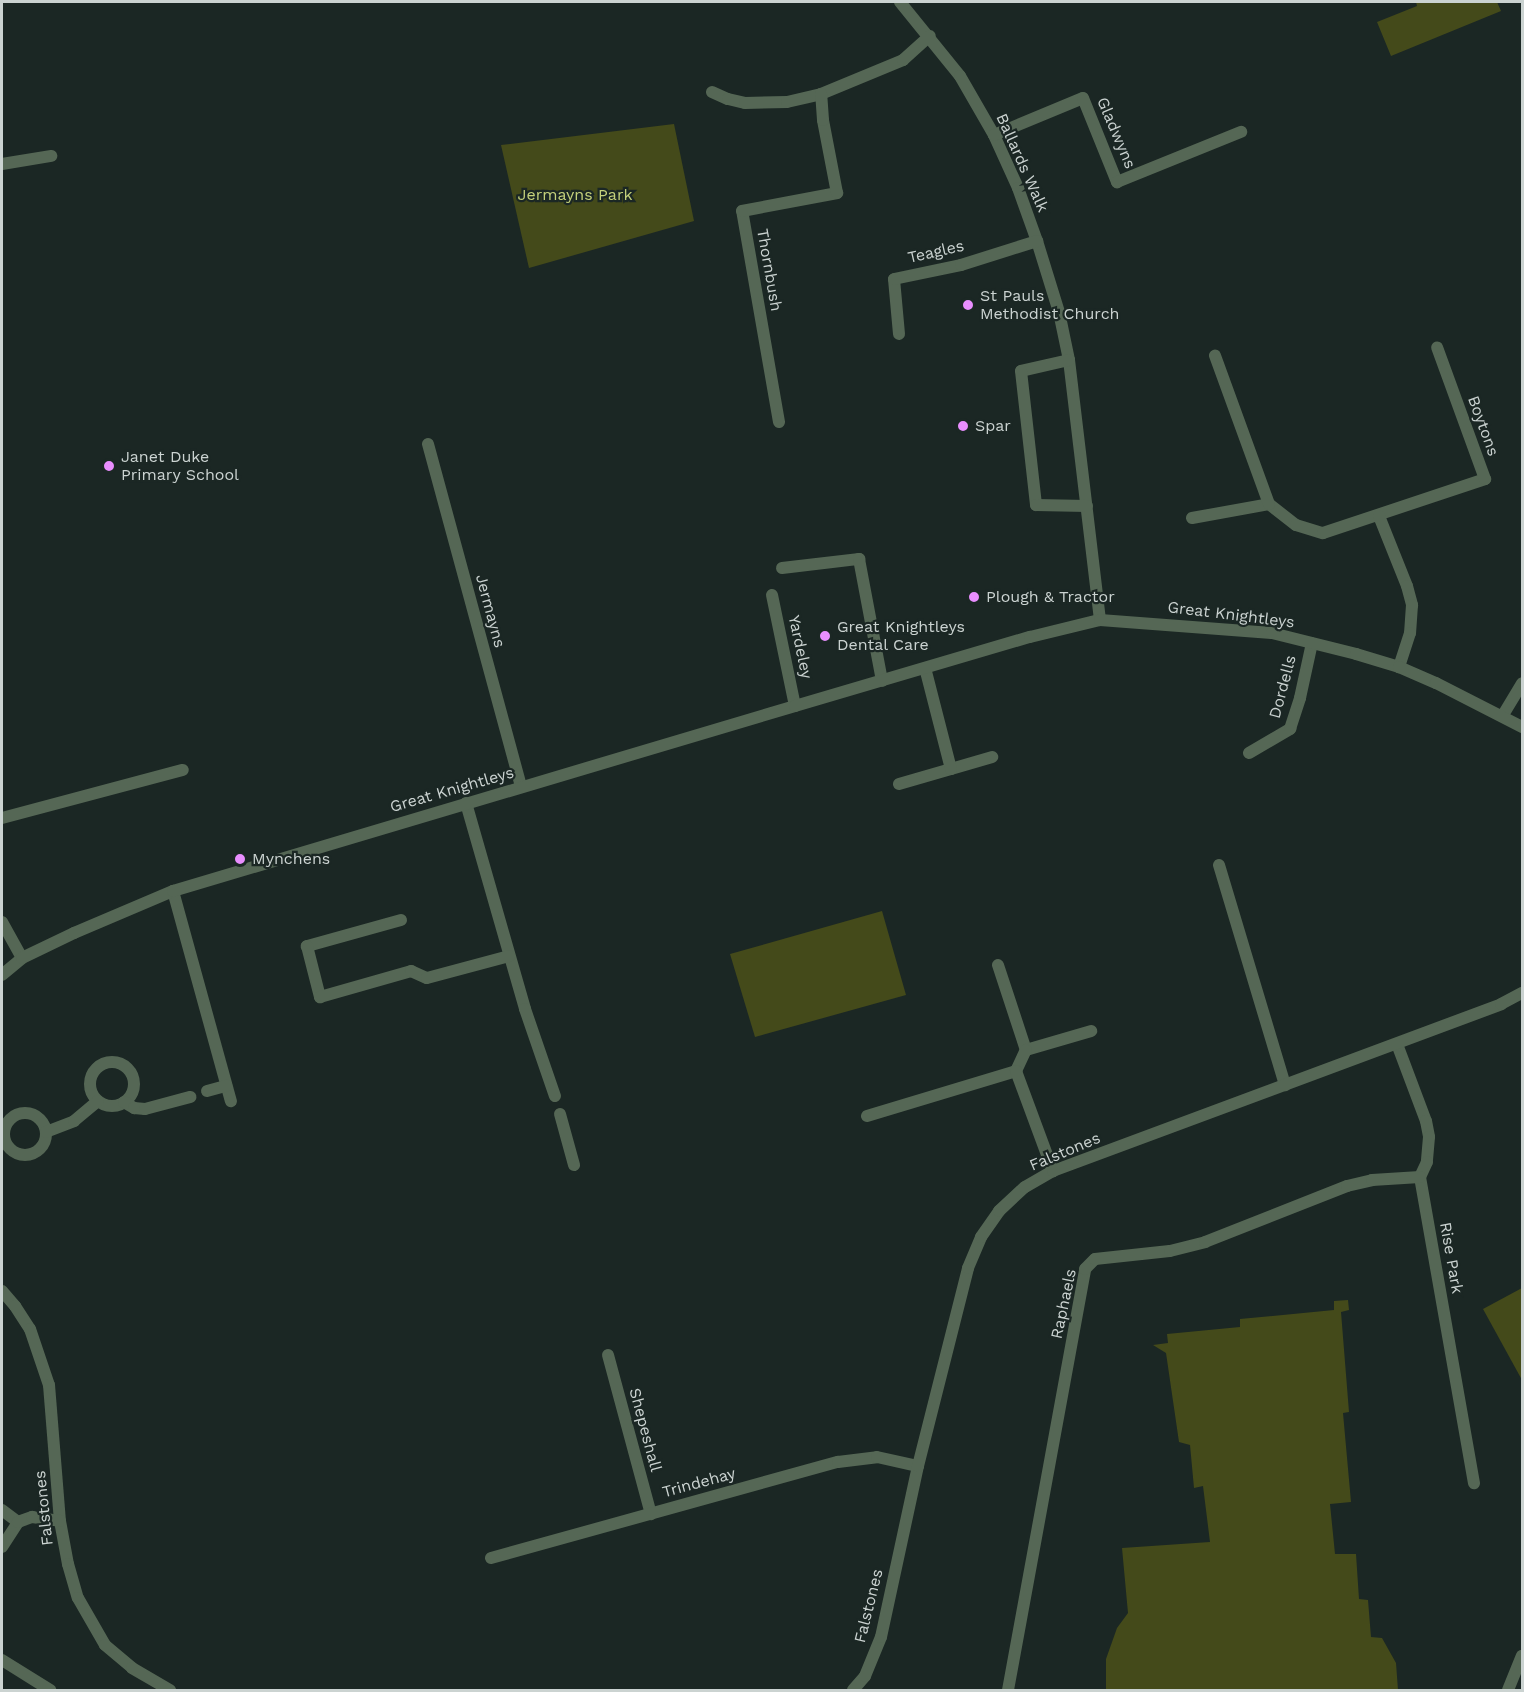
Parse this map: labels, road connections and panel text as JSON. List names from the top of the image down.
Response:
{
  "streets": {
    "street": [
      "Gladwyns",
      "Ballards Walk",
      "Teagles",
      "Thornbush",
      "Boytons",
      "Jermayns",
      "Great Knightleys",
      "Yardeley",
      "Dordells",
      "Falstones",
      "Rise Park",
      "Raphaels",
      "Shepeshall",
      "Trindehay"
    ]
  },
  "crossings": [
    ["Gladwyns", "Ballards Walk"],
    ["Ballards Walk", "Teagles"],
    ["Ballards Walk", "Great Knightleys"],
    ["Jermayns", "Great Knightleys"],
    ["Great Knightleys", "Yardeley"],
    ["Great Knightleys", "Dordells"],
    ["Falstones", "Rise Park"],
    ["Falstones", "Trindehay"],
    ["Rise Park", "Raphaels"],
    ["Shepeshall", "Trindehay"]
  ],
  "parks": ["Jermayns Park"],
  "places": [
    "St Pauls Methodist Church",
    "Spar",
    "Janet Duke Primary School",
    "Plough & Tractor",
    "Great Knightleys Dental Care",
    "Mynchens"
  ]
}
